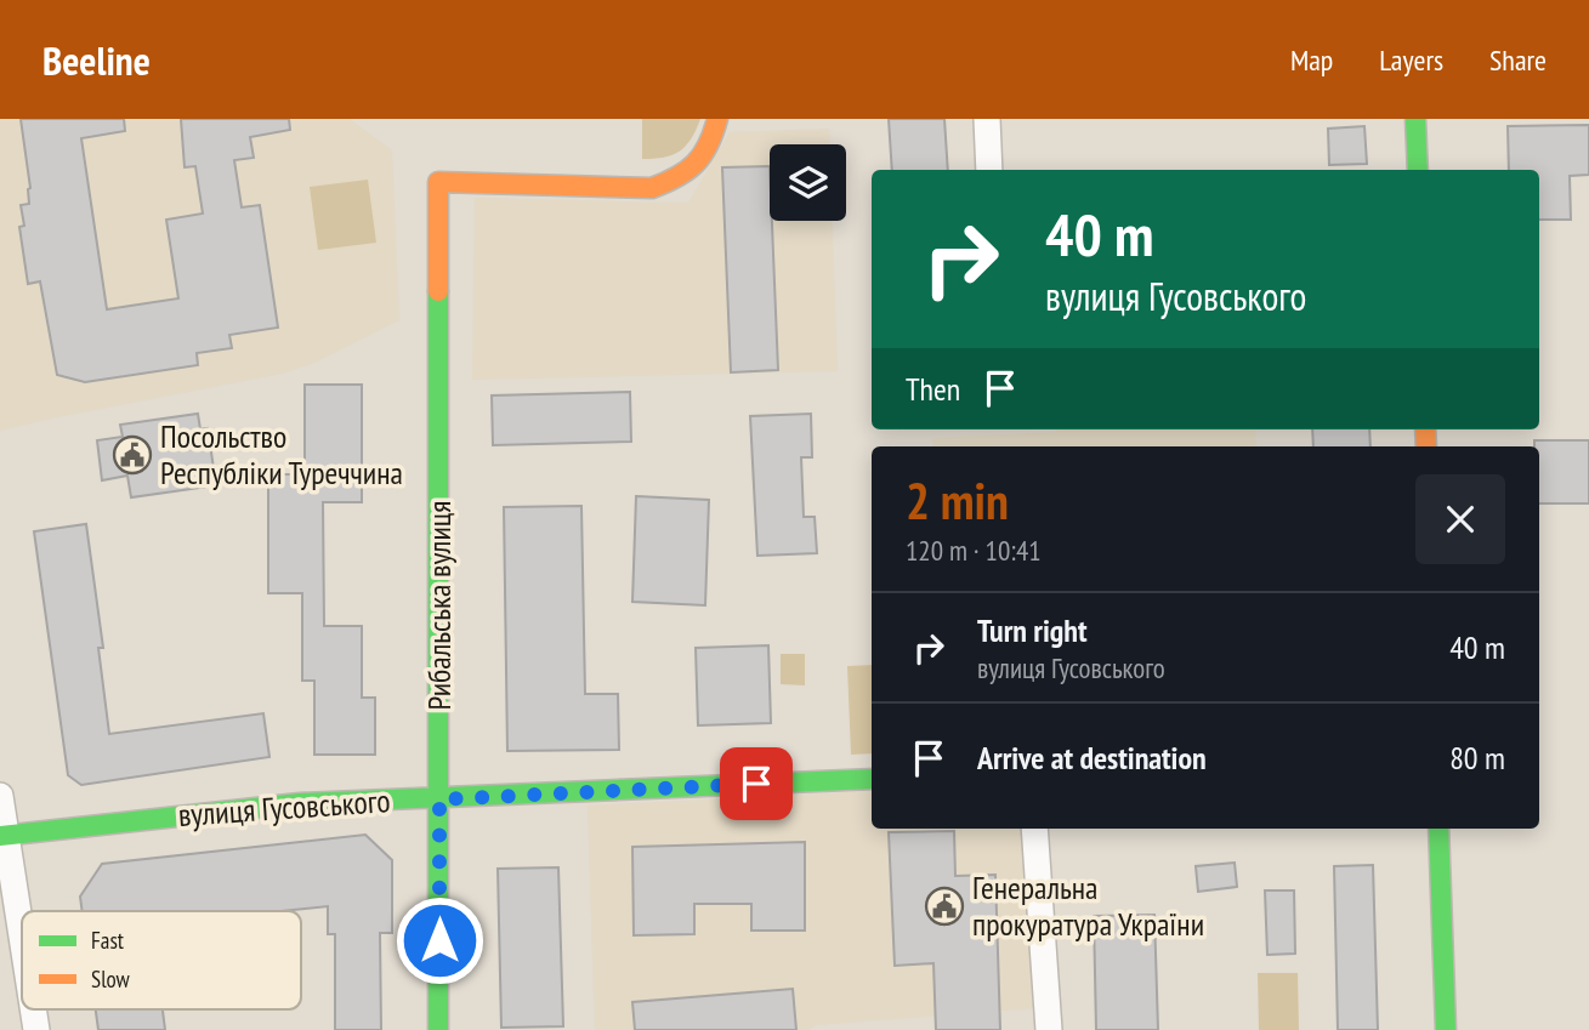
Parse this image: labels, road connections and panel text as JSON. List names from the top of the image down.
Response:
{
  "streets": {
    "street": ["Рибальська вулиця", "вулиця Гусовського"]
  },
  "crossings": [
    ["Рибальська вулиця", "вулиця Гусовського"]
  ],
  "places": {
    "public building": ["Посольство Республіки Туреччина", "Генеральна прокуратура України"]
  },
  "legend": ["Fast", "Slow"],
  "page": {
    "header": "Beeline",
    "nav": ["Map", "Layers", "Share"],
    "turn": ["40 m", "вулиця Гусовського"],
    "then": "Then",
    "heading": ["2 min", "120 m · 10:41"],
    "list": [
      {
        "name": "Turn right",
        "note": "вулиця Гусовського",
        "value": "40 m"
      },
      {
        "name": "Arrive at destination",
        "value": "80 m"
      }
    ]
  }
}
